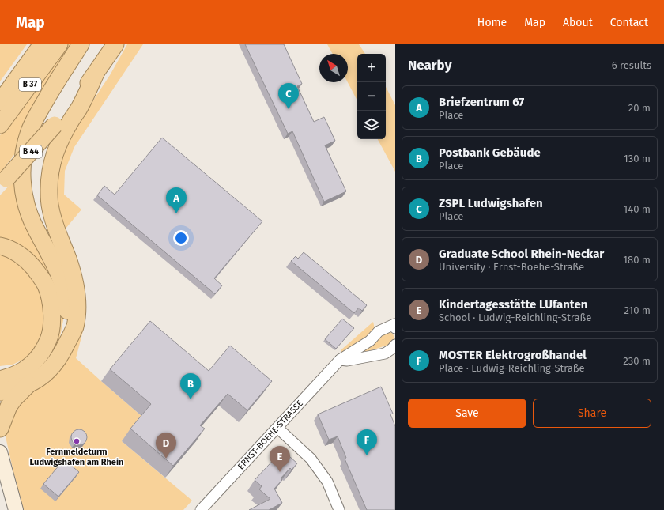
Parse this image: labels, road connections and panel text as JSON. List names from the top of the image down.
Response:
{
  "streets": {
    "highway": ["B 37", "B 44"],
    "street": ["ERNST-BOEHE-STRASSE"]
  },
  "places": ["Fernmeldeturm Ludwigshafen am Rhein"],
  "north": "top left",
  "page": {
    "header": "Map",
    "nav": [
      "Home",
      "Map",
      "About",
      "Contact"
    ],
    "heading": ["Nearby", "6 results"],
    "map_buttons": ["+", "−"],
    "pins": [
      "C",
      "A",
      "B",
      "F",
      "D",
      "E"
    ],
    "list": [
      {
        "mark": "A",
        "name": "Briefzentrum 67",
        "note": "Place",
        "value": "20 m"
      },
      {
        "mark": "B",
        "name": "Postbank Gebäude",
        "note": "Place",
        "value": "130 m"
      },
      {
        "mark": "C",
        "name": "ZSPL Ludwigshafen",
        "note": "Place",
        "value": "140 m"
      },
      {
        "mark": "D",
        "name": "Graduate School Rhein-Neckar",
        "note": "University · Ernst-Boehe-Straße",
        "value": "180 m"
      },
      {
        "mark": "E",
        "name": "Kindertagesstätte LUfanten",
        "note": "School · Ludwig-Reichling-Straße",
        "value": "210 m"
      },
      {
        "mark": "F",
        "name": "MOSTER Elektrogroßhandel",
        "note": "Place · Ludwig-Reichling-Straße",
        "value": "230 m"
      }
    ],
    "buttons": ["Save", "Share"]
  }
}
